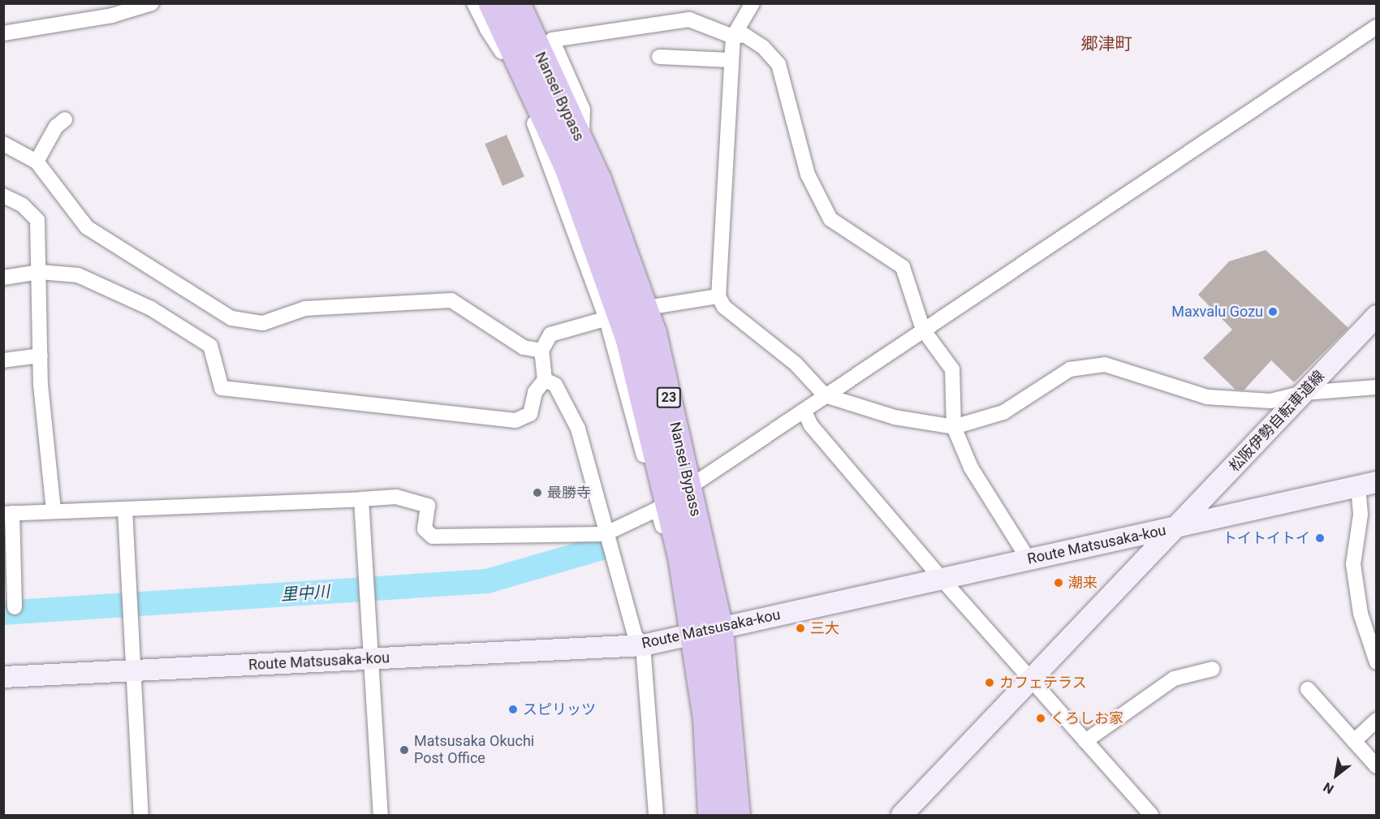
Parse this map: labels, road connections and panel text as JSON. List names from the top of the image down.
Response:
{
  "streets": {
    "highway": ["Nansei Bypass", "23"],
    "main road": ["松阪伊勢自転車道線", "Route Matsusaka-kou"]
  },
  "crossings": [
    ["Nansei Bypass", "Route Matsusaka-kou"],
    ["松阪伊勢自転車道線", "Route Matsusaka-kou"]
  ],
  "districts": ["郷津町"],
  "water": ["里中川"],
  "places": [
    "Maxvalu Gozu",
    "最勝寺",
    "トイトイトイ",
    "潮来",
    "三大",
    "カフェテラス",
    "スピリッツ",
    "くろしお家",
    "Matsusaka Okuchi Post Office"
  ],
  "north": "bottom left"
}
